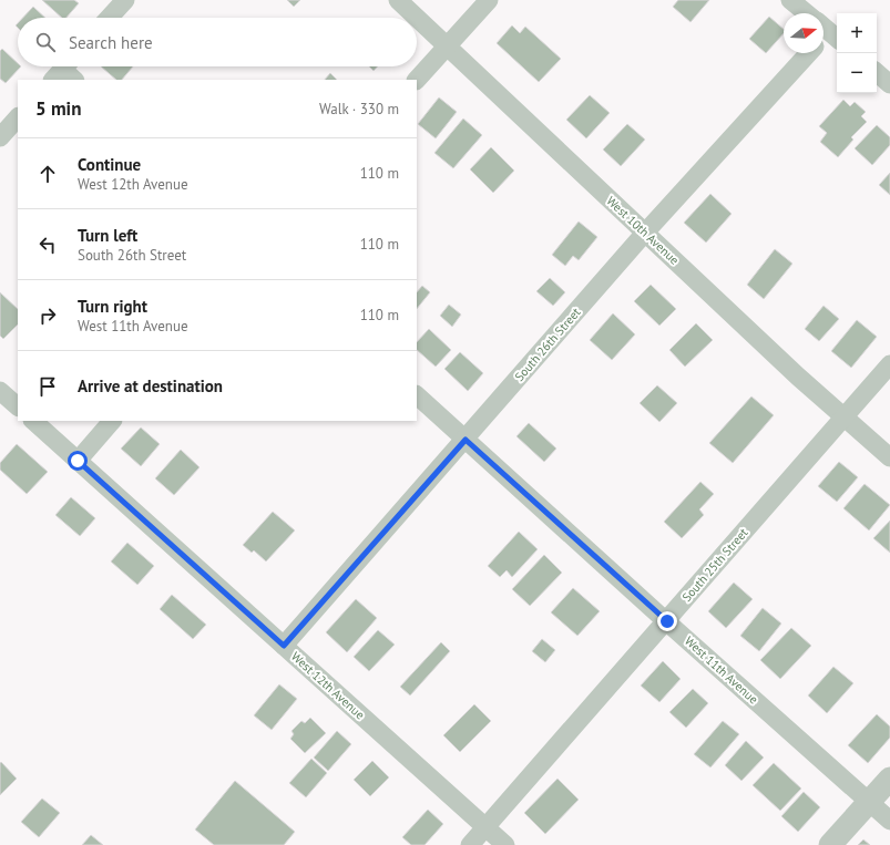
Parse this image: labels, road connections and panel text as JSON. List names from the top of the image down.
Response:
{
  "streets": {
    "street": [
      "West 10th Avenue",
      "South 26th Street",
      "South 25th Street",
      "West 11th Avenue",
      "West 12th Avenue"
    ]
  },
  "crossings": [
    ["West 10th Avenue", "South 26th Street"],
    ["West 10th Avenue", "South 25th Street"],
    ["South 26th Street", "West 11th Avenue"],
    ["South 26th Street", "West 12th Avenue"],
    ["South 25th Street", "West 11th Avenue"],
    ["South 25th Street", "West 12th Avenue"]
  ],
  "north": "right",
  "page": {
    "map_buttons": ["+", "−"],
    "search": "Search here",
    "heading": ["5 min", "Walk · 330 m"],
    "list": [
      ["Continue", "West 12th Avenue", "110 m"],
      ["Turn left", "South 26th Street", "110 m"],
      ["Turn right", "West 11th Avenue", "110 m"],
      "Arrive at destination"
    ]
  }
}
